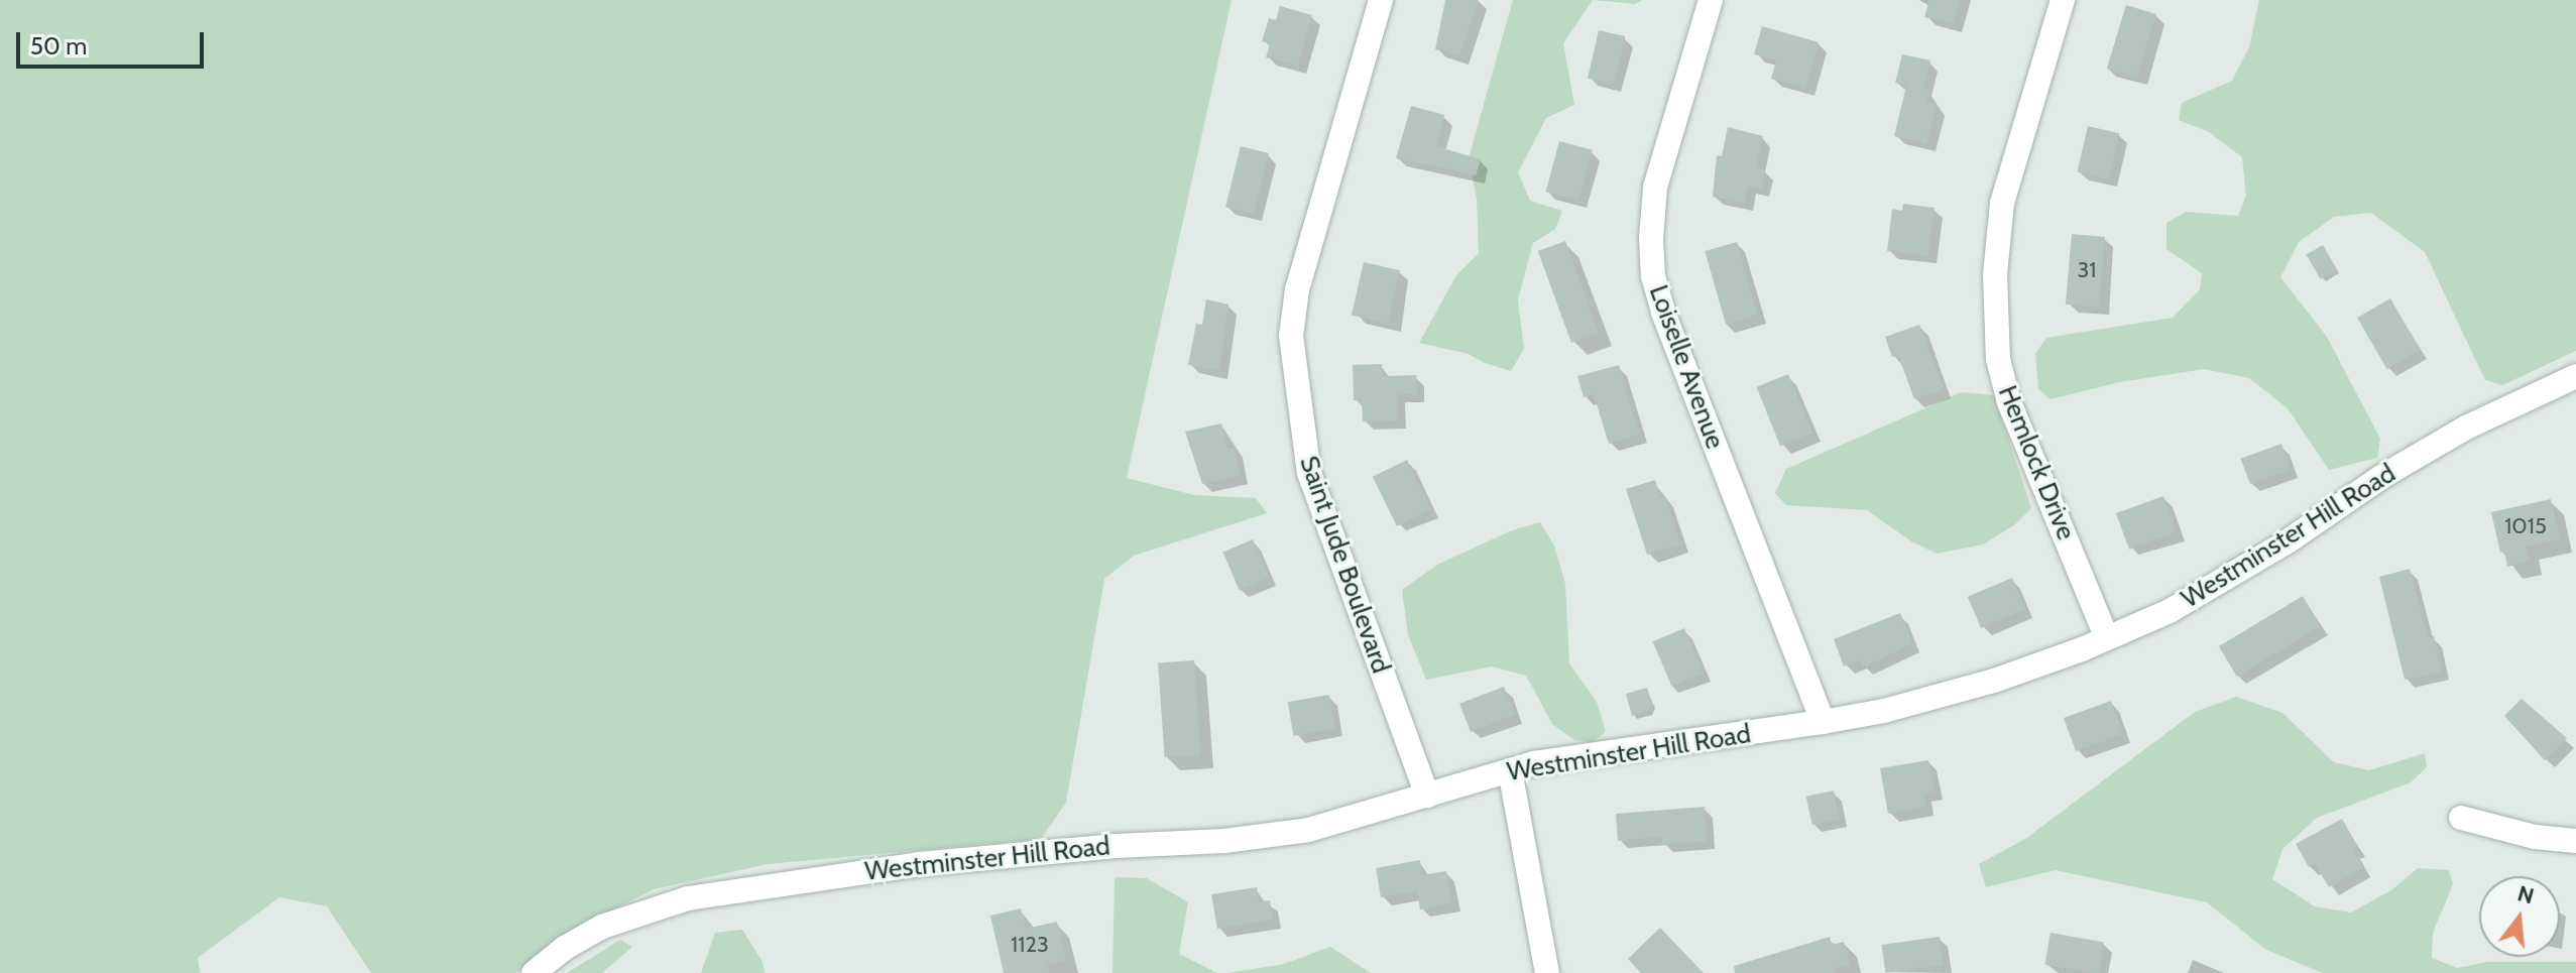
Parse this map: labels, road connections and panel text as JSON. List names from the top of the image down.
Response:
{
  "streets": {
    "street": [
      "Loiselle Avenue",
      "Hemlock Drive",
      "Westminster Hill Road",
      "Saint Jude Boulevard"
    ]
  },
  "crossings": [
    ["Loiselle Avenue", "Westminster Hill Road"],
    ["Hemlock Drive", "Westminster Hill Road"],
    ["Westminster Hill Road", "Saint Jude Boulevard"]
  ],
  "house_numbers": ["31", "1015", "1123"],
  "scale_bar": "50 m",
  "north": "top"
}
